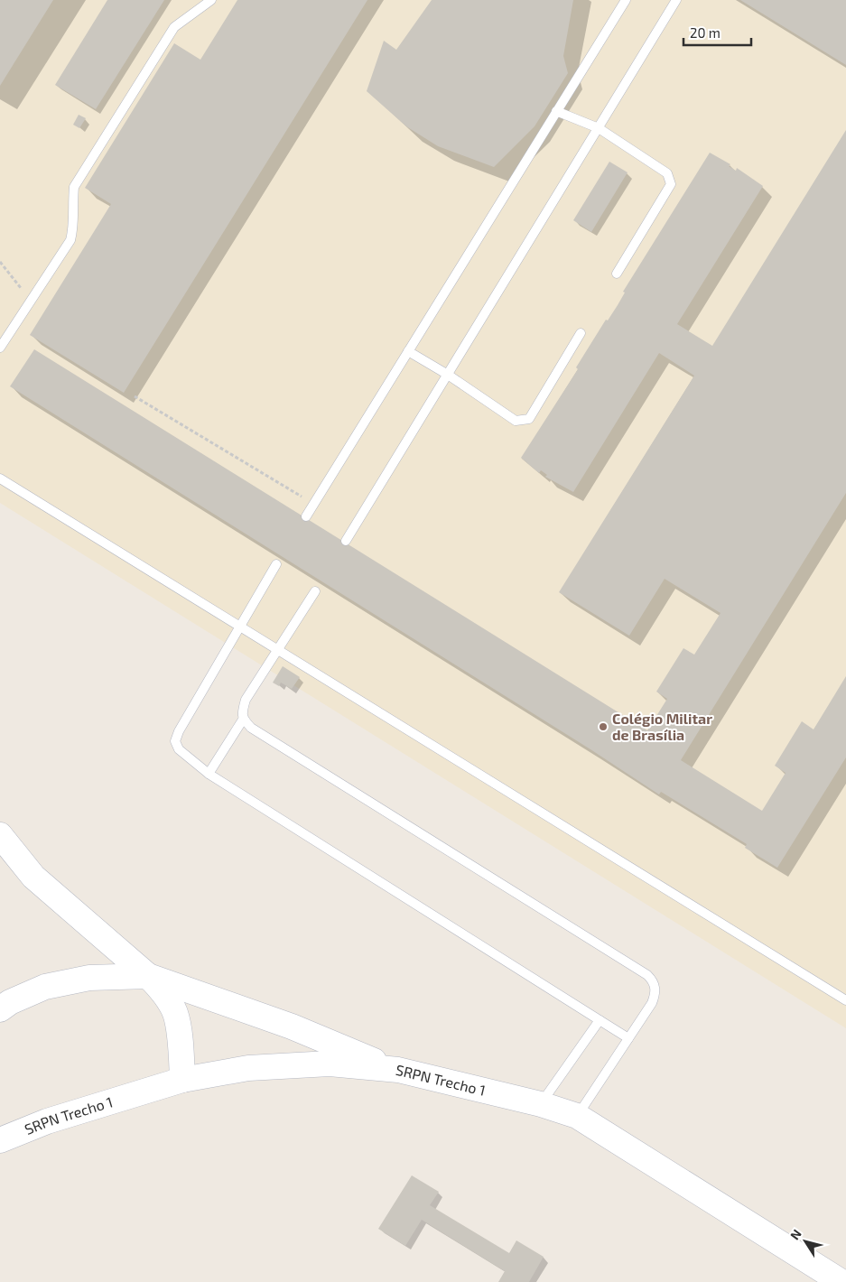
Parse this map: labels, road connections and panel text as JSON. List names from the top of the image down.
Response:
{
  "streets": {
    "main road": ["SRPN Trecho 1"]
  },
  "places": ["Colégio Militar de Brasília"],
  "scale_bar": "20 m",
  "north": "top left"
}
